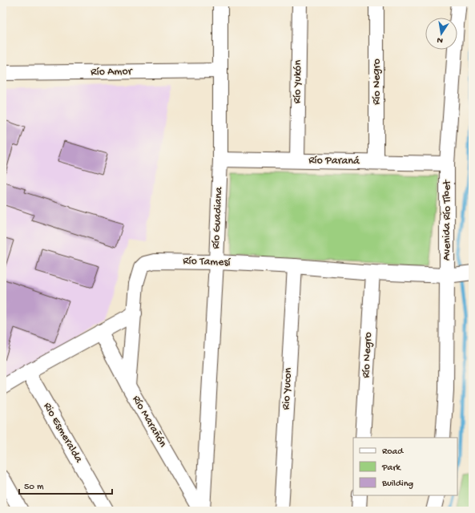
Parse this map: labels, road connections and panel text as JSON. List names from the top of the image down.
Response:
{
  "streets": {
    "street": [
      "Río Amor",
      "Río Yukón",
      "Río Negro",
      "Río Paraná",
      "Río Guadiana",
      "Avenida Río Tíbet",
      "Río Tamesí",
      "Rio Yucon",
      "Río Marañón",
      "Rio Esmeralda"
    ]
  },
  "crossings": [
    ["Río Amor", "Río Guadiana"],
    ["Río Yukón", "Río Paraná"],
    ["Río Negro", "Río Paraná"],
    ["Río Negro", "Río Tamesí"],
    ["Río Paraná", "Río Guadiana"],
    ["Río Paraná", "Avenida Río Tíbet"],
    ["Río Guadiana", "Río Tamesí"],
    ["Avenida Río Tíbet", "Río Tamesí"],
    ["Río Tamesí", "Rio Yucon"]
  ],
  "legend": ["Road", "Park", "Building"],
  "scale_bar": "50 m",
  "north": "bottom"
}
